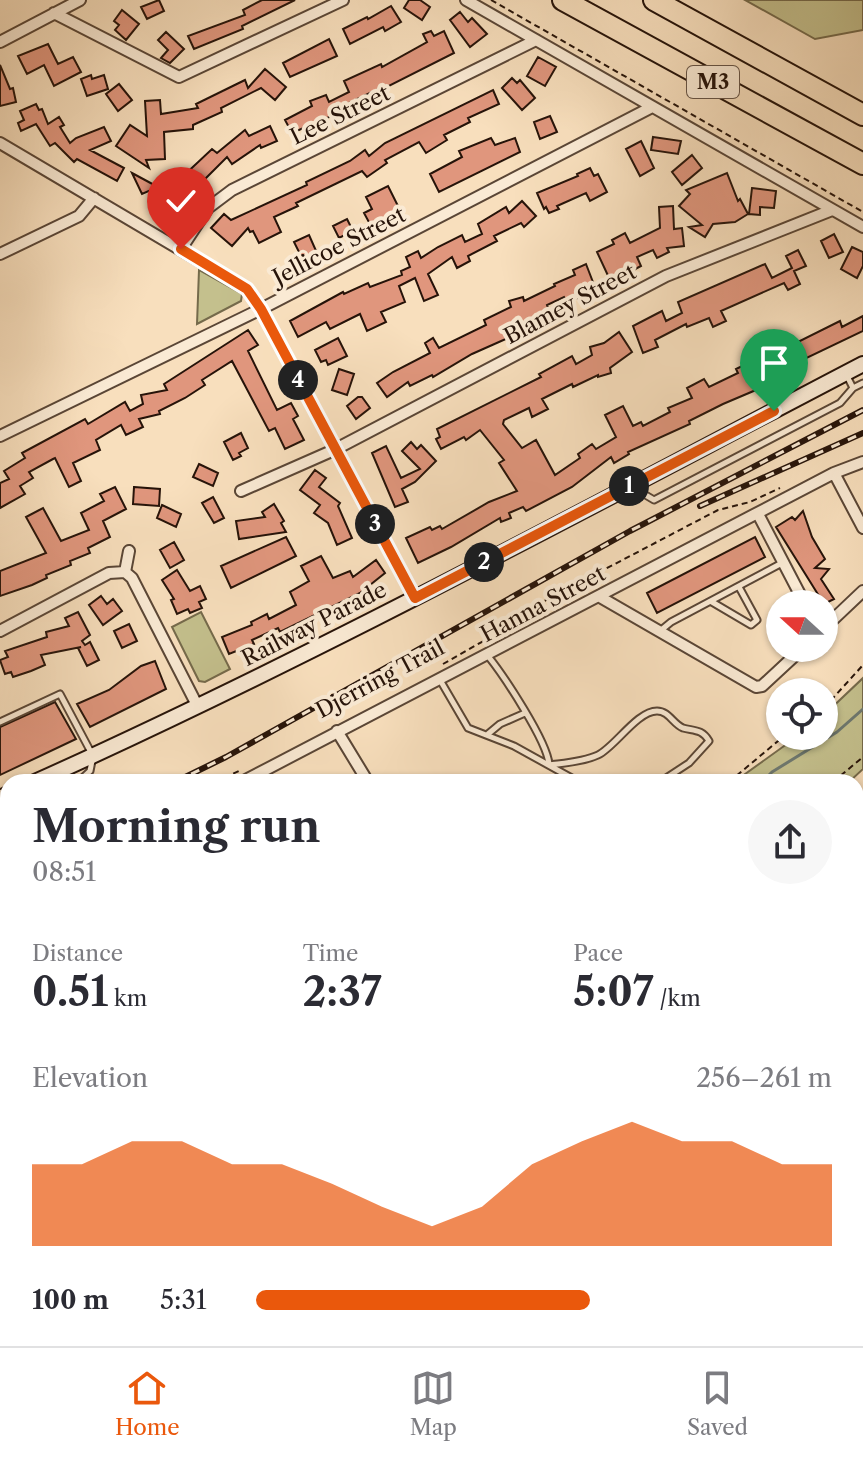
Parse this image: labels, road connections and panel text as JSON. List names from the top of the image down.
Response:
{
  "streets": {
    "highway": ["M3"],
    "main road": ["Railway Parade"],
    "street": [
      "Lee Street",
      "Jellicoe Street",
      "Blamey Street",
      "Hanna Street"
    ],
    "path": ["Djerring Trail"]
  },
  "north": "left",
  "page": {
    "pins": [
      "4",
      "1",
      "3",
      "2"
    ],
    "heading": ["Morning run", "08:51"],
    "stats": [
      ["Distance", "0.51 km"],
      ["Time", "2:37"],
      ["Pace", "5:07 /km"]
    ],
    "chart": ["Elevation", "256–261 m"],
    "list": [
      {
        "name": "100 m",
        "note": "5:31"
      }
    ],
    "tabs": ["Home", "Map", "Saved"]
  }
}
